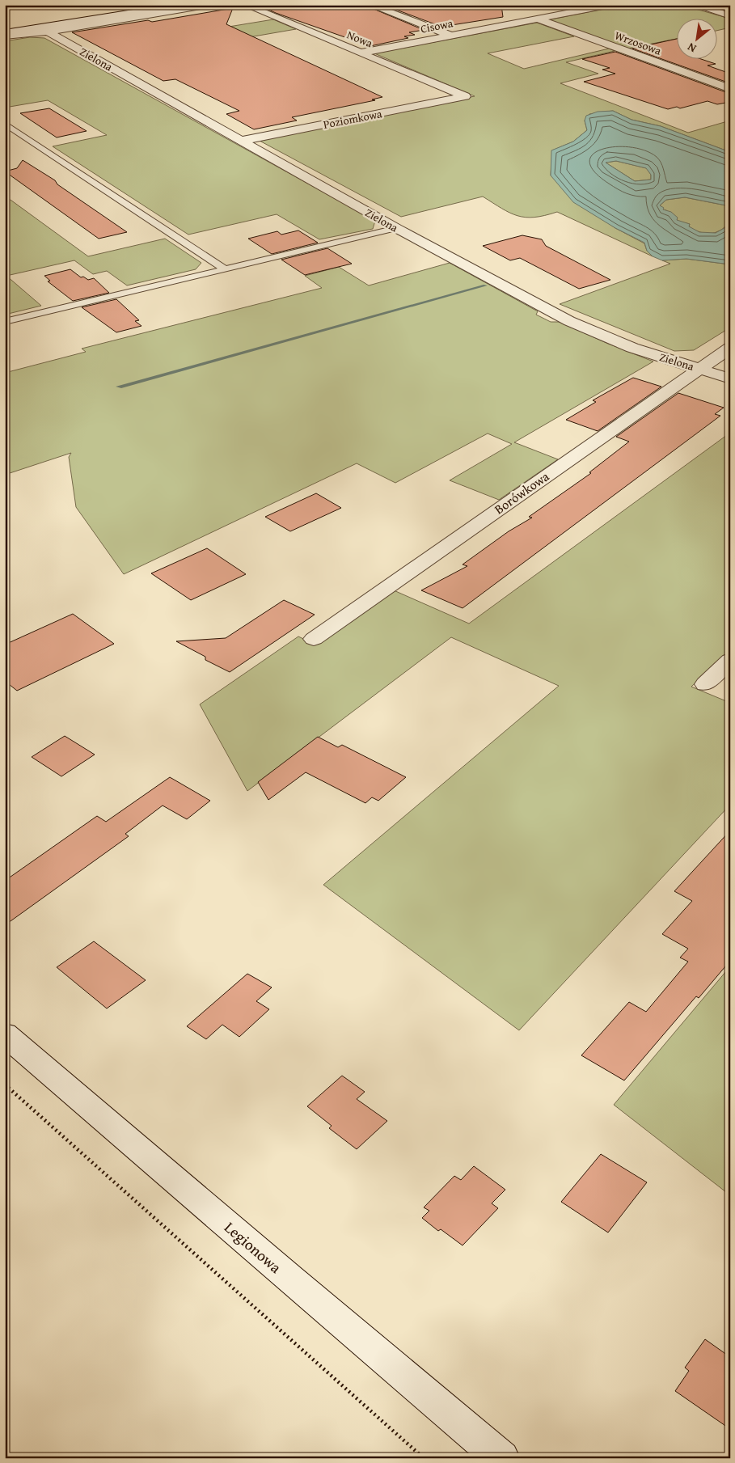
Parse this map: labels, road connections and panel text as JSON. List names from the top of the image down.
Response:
{
  "streets": {
    "street": [
      "Cisowa",
      "Nowa",
      "Wrzosowa",
      "Zielona",
      "Poziomkowa",
      "Borówkowa",
      "Legionowa"
    ]
  },
  "crossings": [
    ["Cisowa", "Nowa"],
    ["Cisowa", "Wrzosowa"],
    ["Nowa", "Poziomkowa"],
    ["Zielona", "Poziomkowa"],
    ["Zielona", "Borówkowa"]
  ],
  "north": "bottom left"
}
